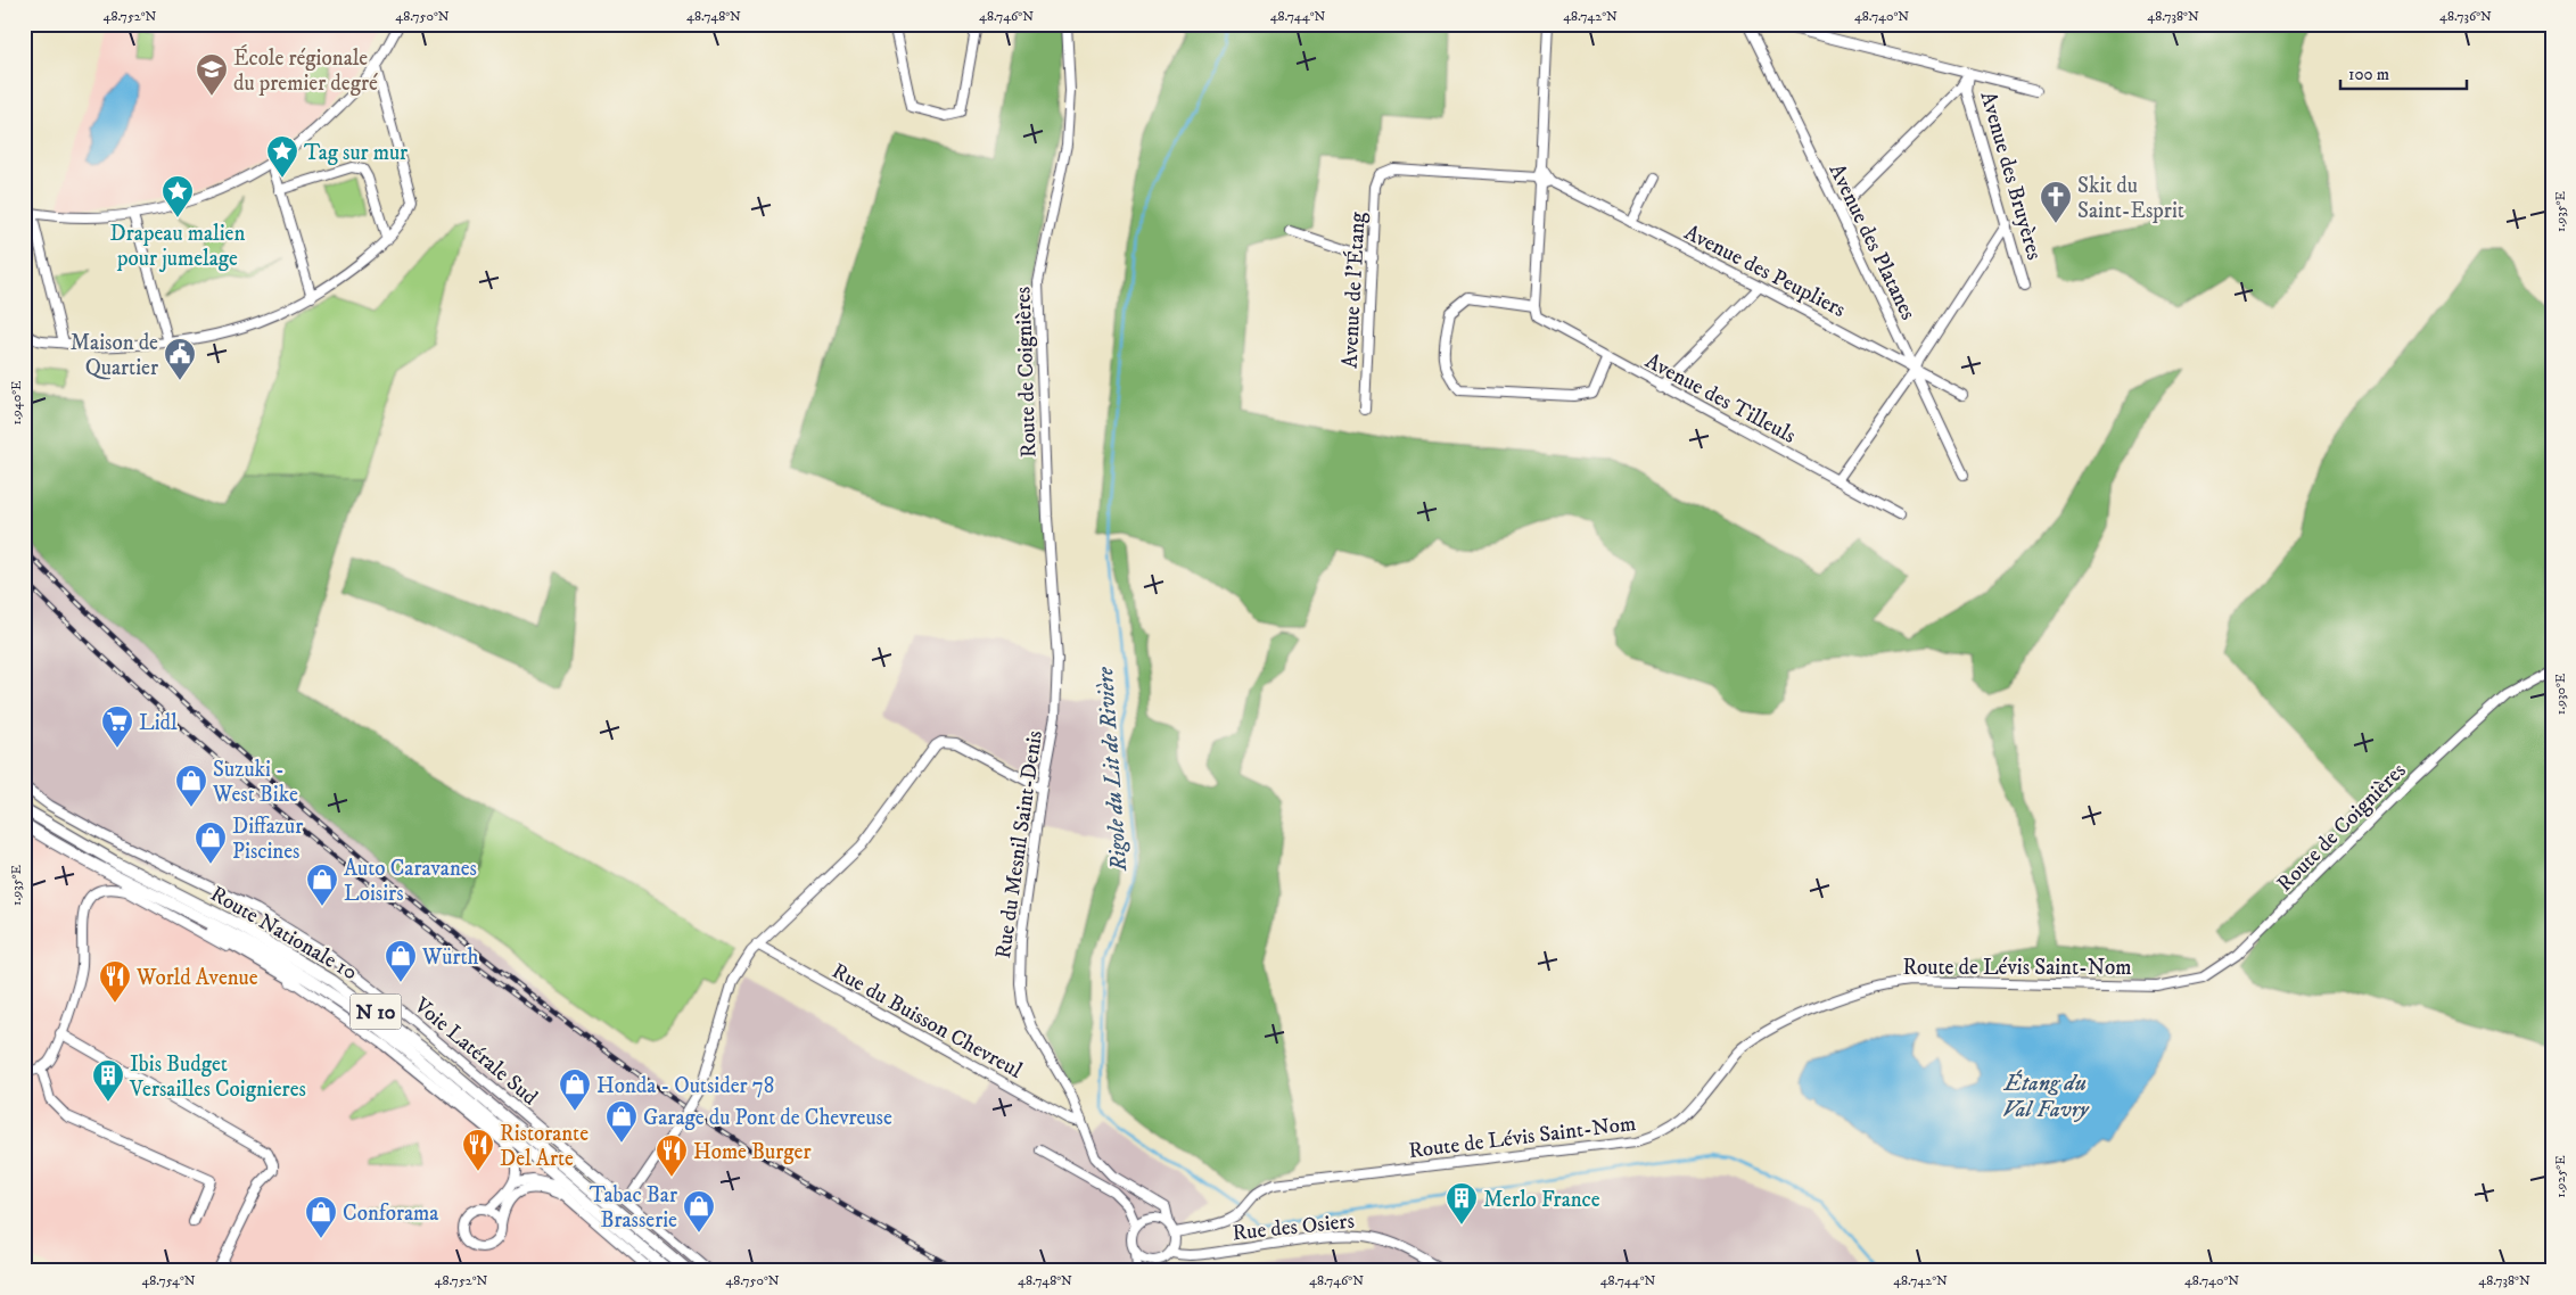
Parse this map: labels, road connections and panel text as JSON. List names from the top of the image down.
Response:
{
  "streets": {
    "main road": ["Route Nationale 10", "N 10"],
    "street": [
      "Avenue des Bruyères",
      "Avenue des Platanes",
      "Avenue des Peupliers",
      "Avenue de l'Étang",
      "Route de Coignières",
      "Avenue des Tilleuls",
      "Rue du Mesnil Saint-Denis",
      "Route de Lévis Saint-Nom",
      "Rue du Buisson Chevreul",
      "Voie Latérale Sud",
      "Rue des Osiers"
    ]
  },
  "crossings": [
    ["Avenue des Platanes", "Avenue des Peupliers"],
    ["Avenue des Peupliers", "Avenue de l'Étang"],
    ["Route de Coignières", "Rue du Mesnil Saint-Denis"],
    ["Route de Coignières", "Route de Lévis Saint-Nom"],
    ["Rue du Mesnil Saint-Denis", "Route de Lévis Saint-Nom"],
    ["Rue du Mesnil Saint-Denis", "Rue du Buisson Chevreul"],
    ["Rue du Mesnil Saint-Denis", "Rue des Osiers"],
    ["Route de Lévis Saint-Nom", "Rue des Osiers"]
  ],
  "water": ["Rigole du Lit de Rivière", "Étang du Val Favry"],
  "places": {
    "school or university": ["École régionale du premier degré"],
    "place": ["Tag sur mur", "Drapeau malien pour jumelage"],
    "church": ["Skit du Saint-Esprit"],
    "public building": ["Maison de Quartier"],
    "supermarket": ["Lidl"],
    "shop": [
      "Suzuki - West Bike",
      "Diffazur Piscines",
      "Auto Caravanes Loisirs",
      "Würth",
      "Honda - Outsider 78",
      "Garage du Pont de Chevreuse",
      "Tabac Bar Brasserie",
      "Conforama"
    ],
    "restaurant": ["World Avenue", "Ristorante Del Arte", "Home Burger"],
    "building": ["Ibis Budget Versailles Coignieres", "Merlo France"]
  },
  "scale_bar": "100 m",
  "coordinates": [
    "48.752°N",
    "48.750°N",
    "48.748°N",
    "48.746°N",
    "48.744°N",
    "48.742°N",
    "48.740°N",
    "48.738°N",
    "48.736°N",
    "1.935°E",
    "1.940°E",
    "1.930°E",
    "1.925°E",
    "48.754°N"
  ]
}
